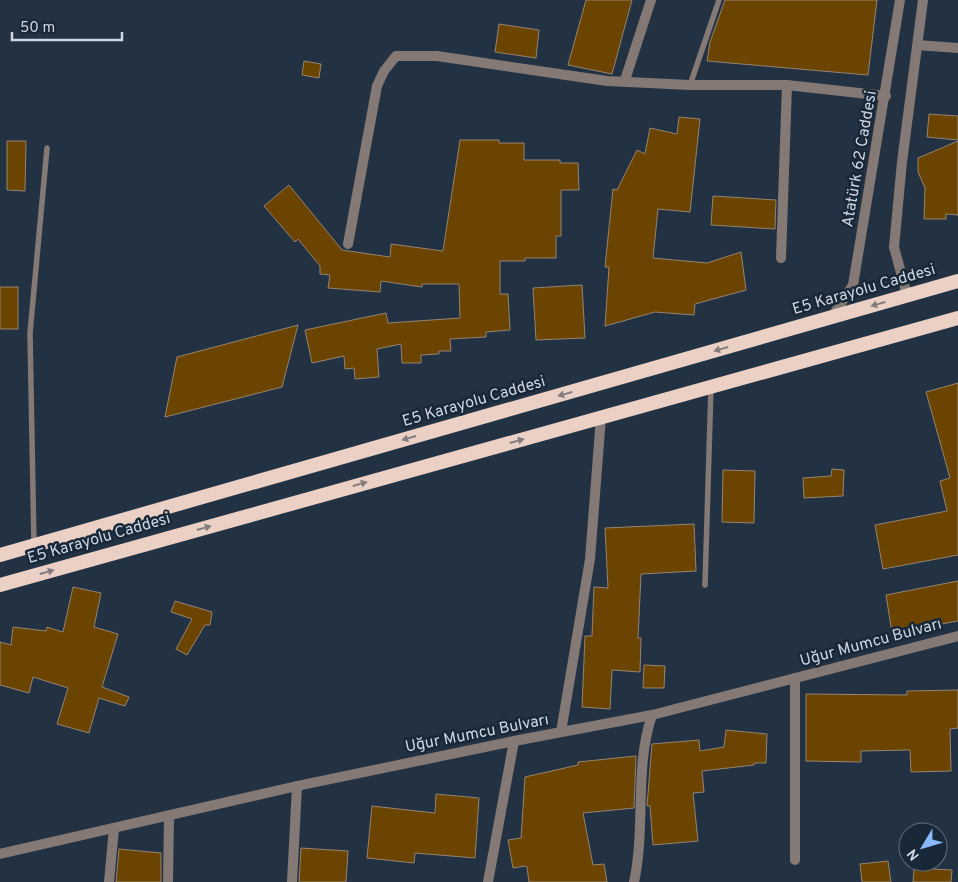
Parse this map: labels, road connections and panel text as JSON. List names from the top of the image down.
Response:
{
  "streets": {
    "highway": ["E5 Karayolu Caddesi"],
    "street": ["Atatürk 62 Caddesi", "Uğur Mumcu Bulvarı"]
  },
  "crossings": [
    ["Atatürk 62 Caddesi", "E5 Karayolu Caddesi"]
  ],
  "scale_bar": "50 m",
  "north": "bottom left"
}
